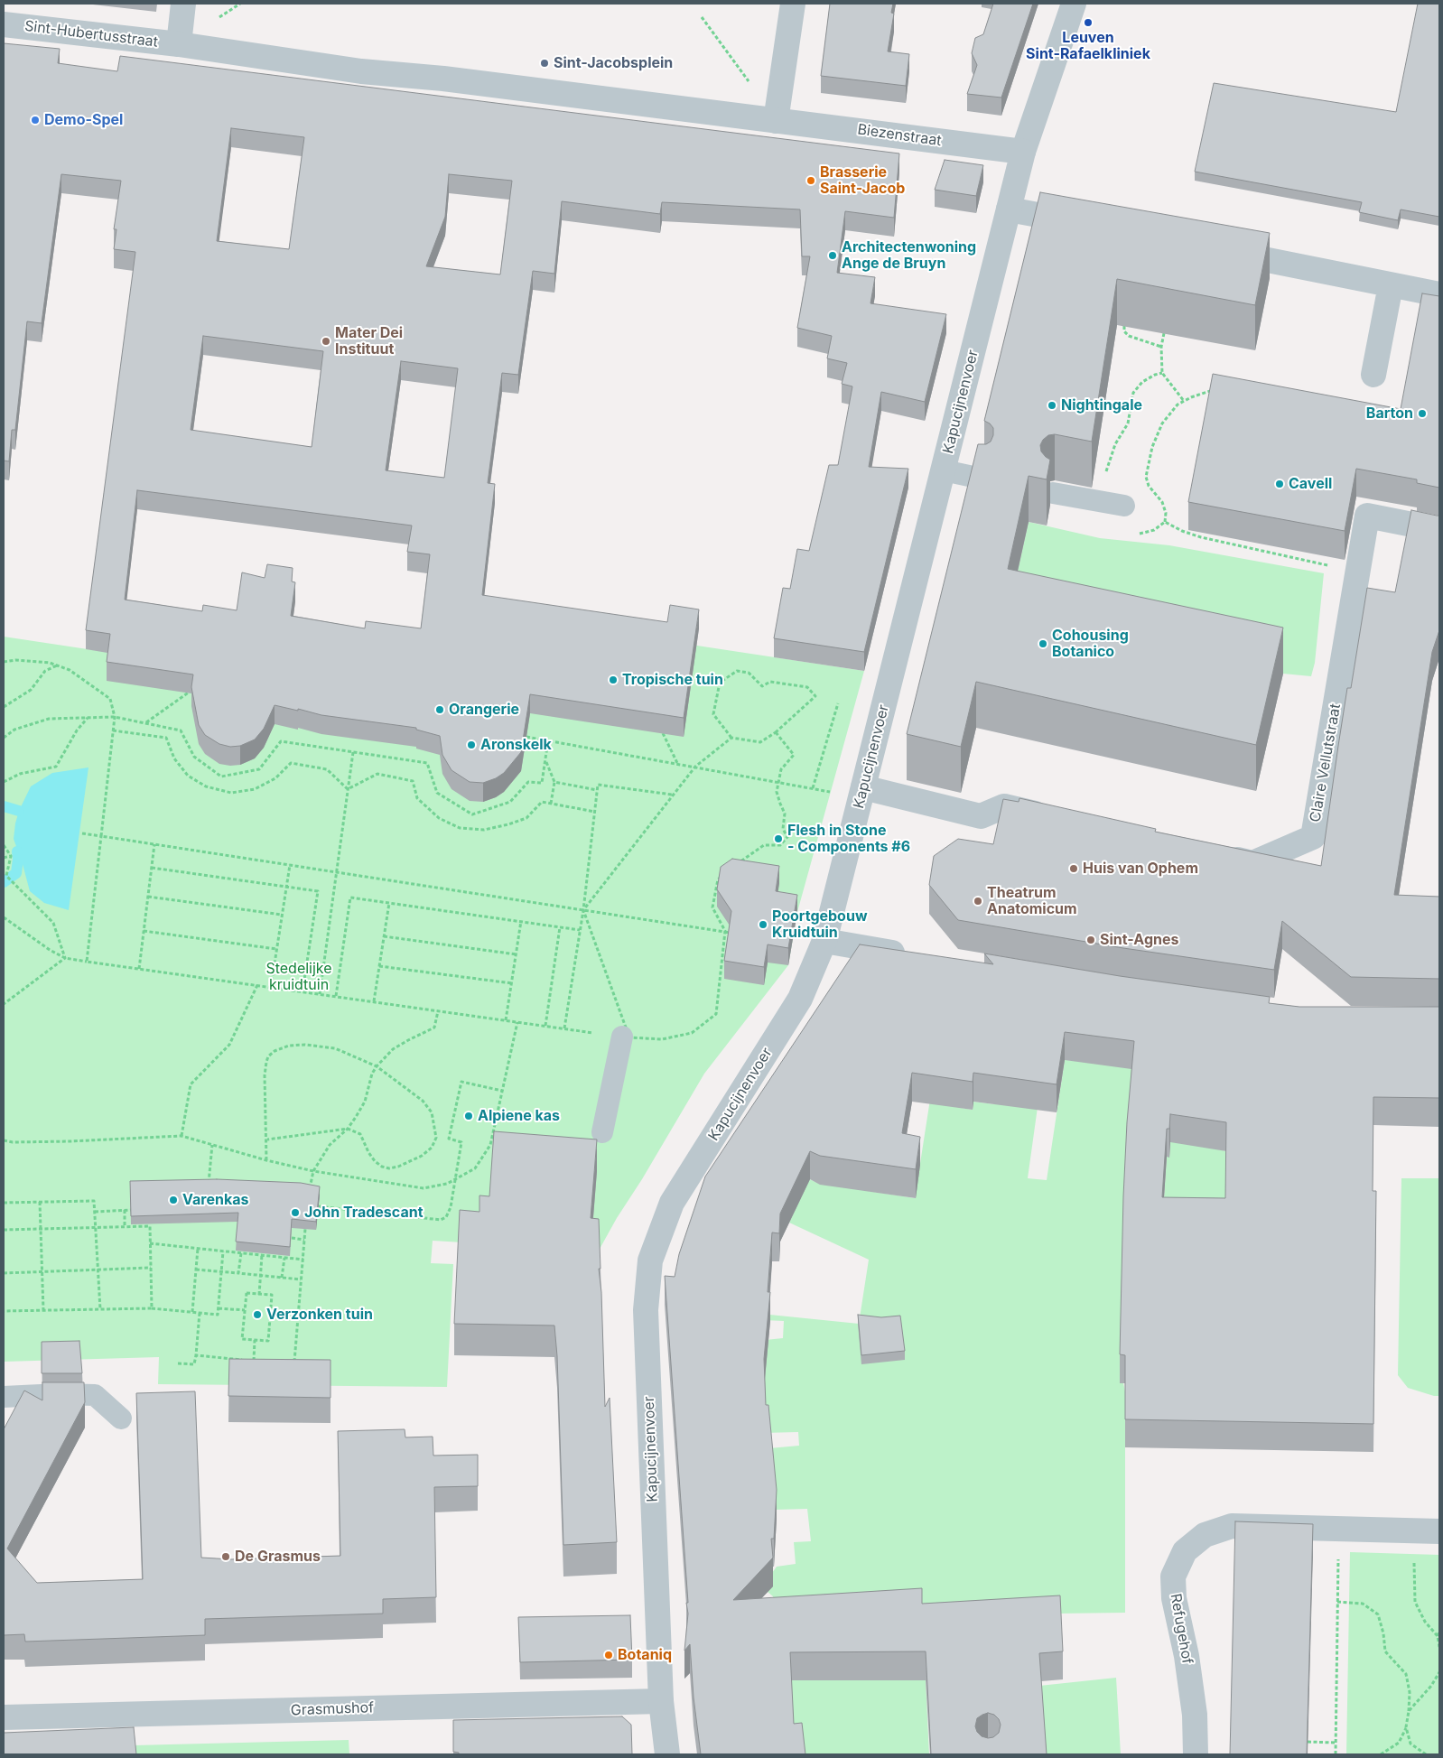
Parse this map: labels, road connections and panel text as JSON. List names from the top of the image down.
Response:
{
  "streets": {
    "street": [
      "Sint-Hubertusstraat",
      "Biezenstraat",
      "Kapucijnenvoer",
      "Claire Vellutstraat",
      "Refugehof",
      "Grasmushof"
    ]
  },
  "crossings": [
    ["Biezenstraat", "Kapucijnenvoer"],
    ["Kapucijnenvoer", "Grasmushof"]
  ],
  "parks": ["Stedelijke kruidtuin"],
  "places": [
    "Leuven Sint-Rafaelkliniek",
    "Sint-Jacobsplein",
    "Demo-Spel",
    "Brasserie Saint-Jacob",
    "Architectenwoning Ange de Bruyn",
    "Mater Dei Instituut",
    "Nightingale",
    "Barton",
    "Cavell",
    "Cohousing Botanico",
    "Tropische tuin",
    "Orangerie",
    "Aronskelk",
    "Flesh in Stone - Components #6",
    "Huis van Ophem",
    "Theatrum Anatomicum",
    "Poortgebouw Kruidtuin",
    "Sint-Agnes",
    "Alpiene kas",
    "Varenkas",
    "John Tradescant",
    "Verzonken tuin",
    "De Grasmus",
    "Botaniq"
  ]
}
